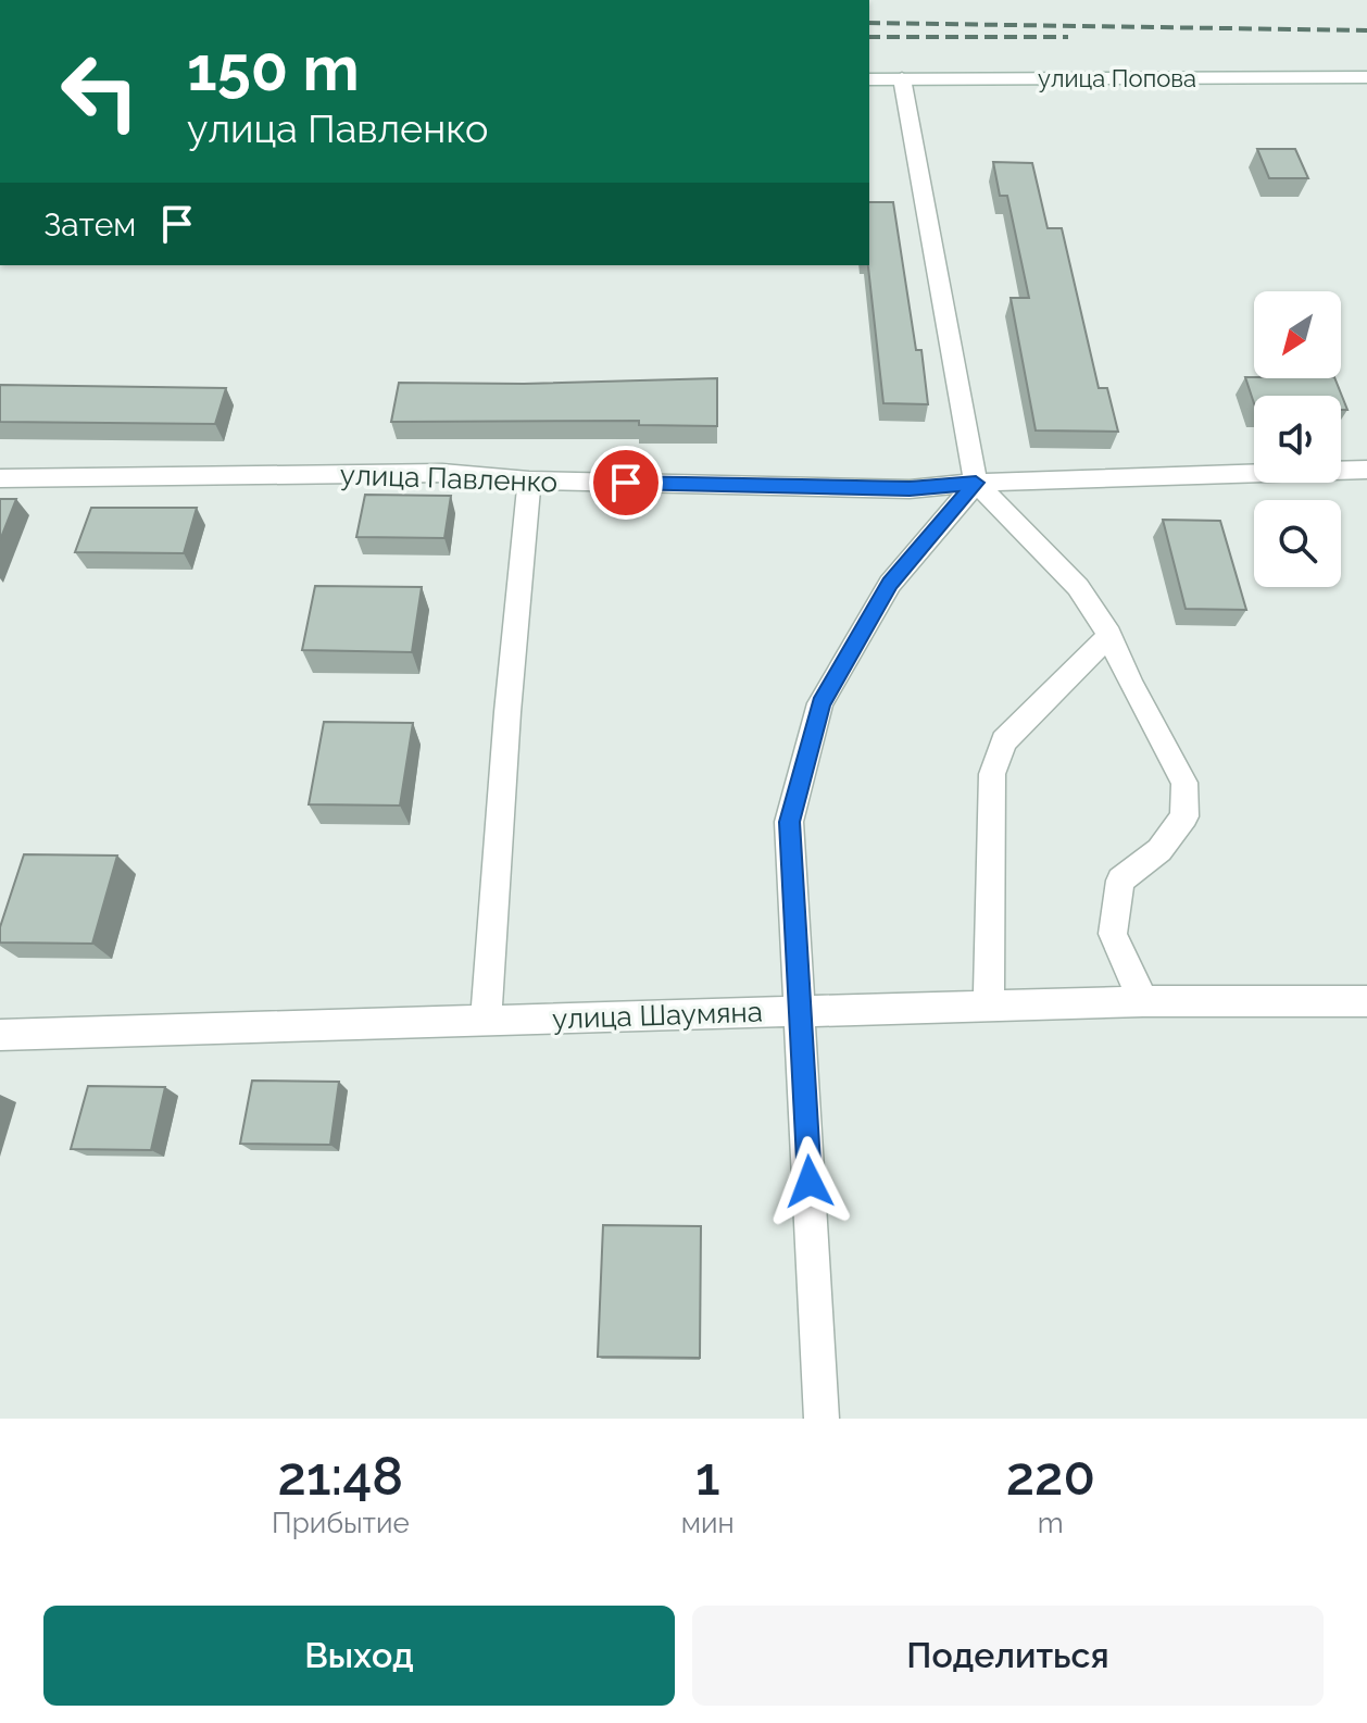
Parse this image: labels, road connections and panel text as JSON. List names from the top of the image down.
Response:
{
  "streets": {
    "street": ["улица Попова", "улица Павленко", "улица Шаумяна"]
  },
  "north": "bottom left",
  "page": {
    "turn": ["150 m", "улица Павленко"],
    "then": "Затем",
    "eta": [
      "21:48",
      "Прибытие",
      "1",
      "мин",
      "220",
      "m"
    ],
    "buttons": ["Выход", "Поделиться"]
  }
}
